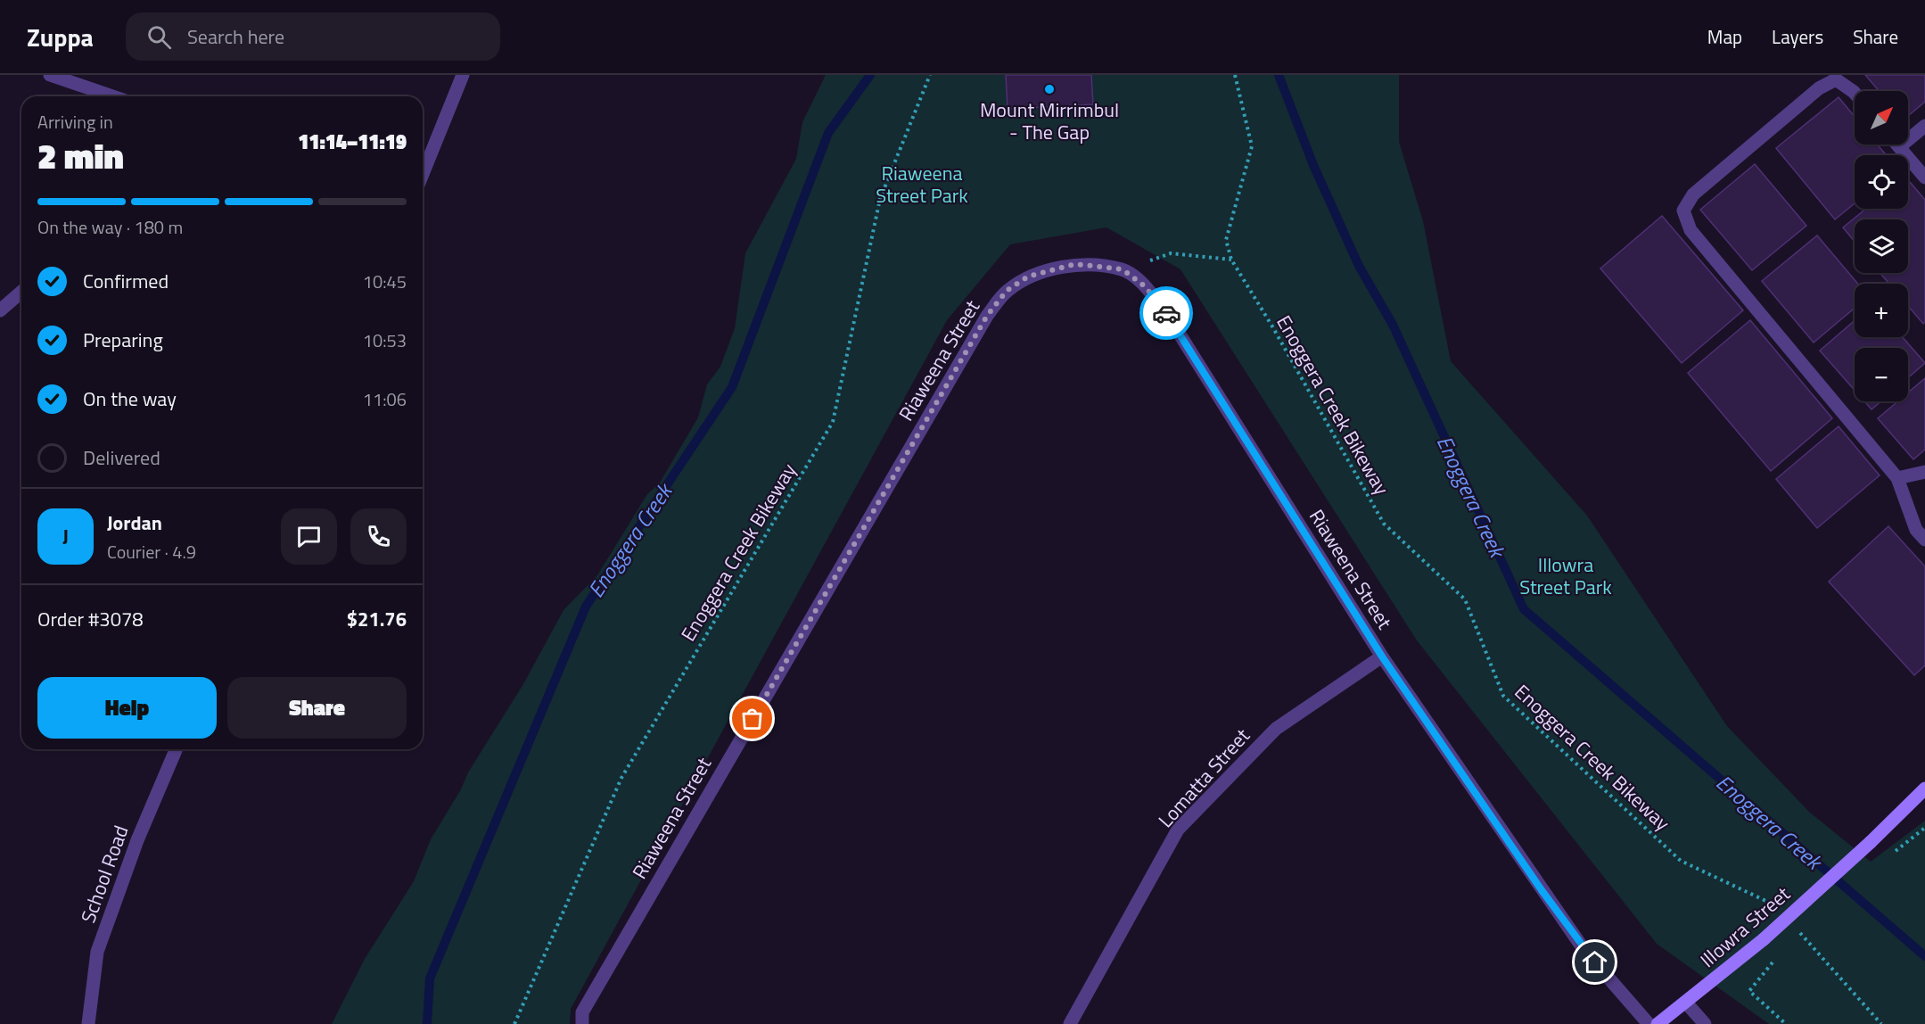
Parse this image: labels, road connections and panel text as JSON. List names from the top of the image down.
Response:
{
  "streets": {
    "street": [
      "Riaweena Street",
      "Lomatta Street",
      "School Road",
      "Illowra Street"
    ],
    "path": ["Enoggera Creek Bikeway"]
  },
  "crossings": [
    ["Riaweena Street", "Lomatta Street"]
  ],
  "water": ["Enoggera Creek"],
  "parks": ["Riaweena Street Park", "Illowra Street Park"],
  "places": ["Mount Mirrimbul - The Gap"],
  "north": "top right",
  "page": {
    "header": "Zuppa",
    "search": "Search here",
    "nav": ["Map", "Layers", "Share"],
    "map_buttons": ["+", "−"],
    "heading": ["2 min", "Arriving in", "11:14–11:19"],
    "panel": [
      "Jordan",
      "Courier · 4.9",
      "Order #3078",
      "$21.76"
    ],
    "bar": "On the way · 180 m",
    "list": [
      ["Confirmed", "10:45"],
      ["Preparing", "10:53"],
      ["On the way", "11:06"],
      "Delivered"
    ],
    "round": "J",
    "buttons": ["Help", "Share"]
  }
}
